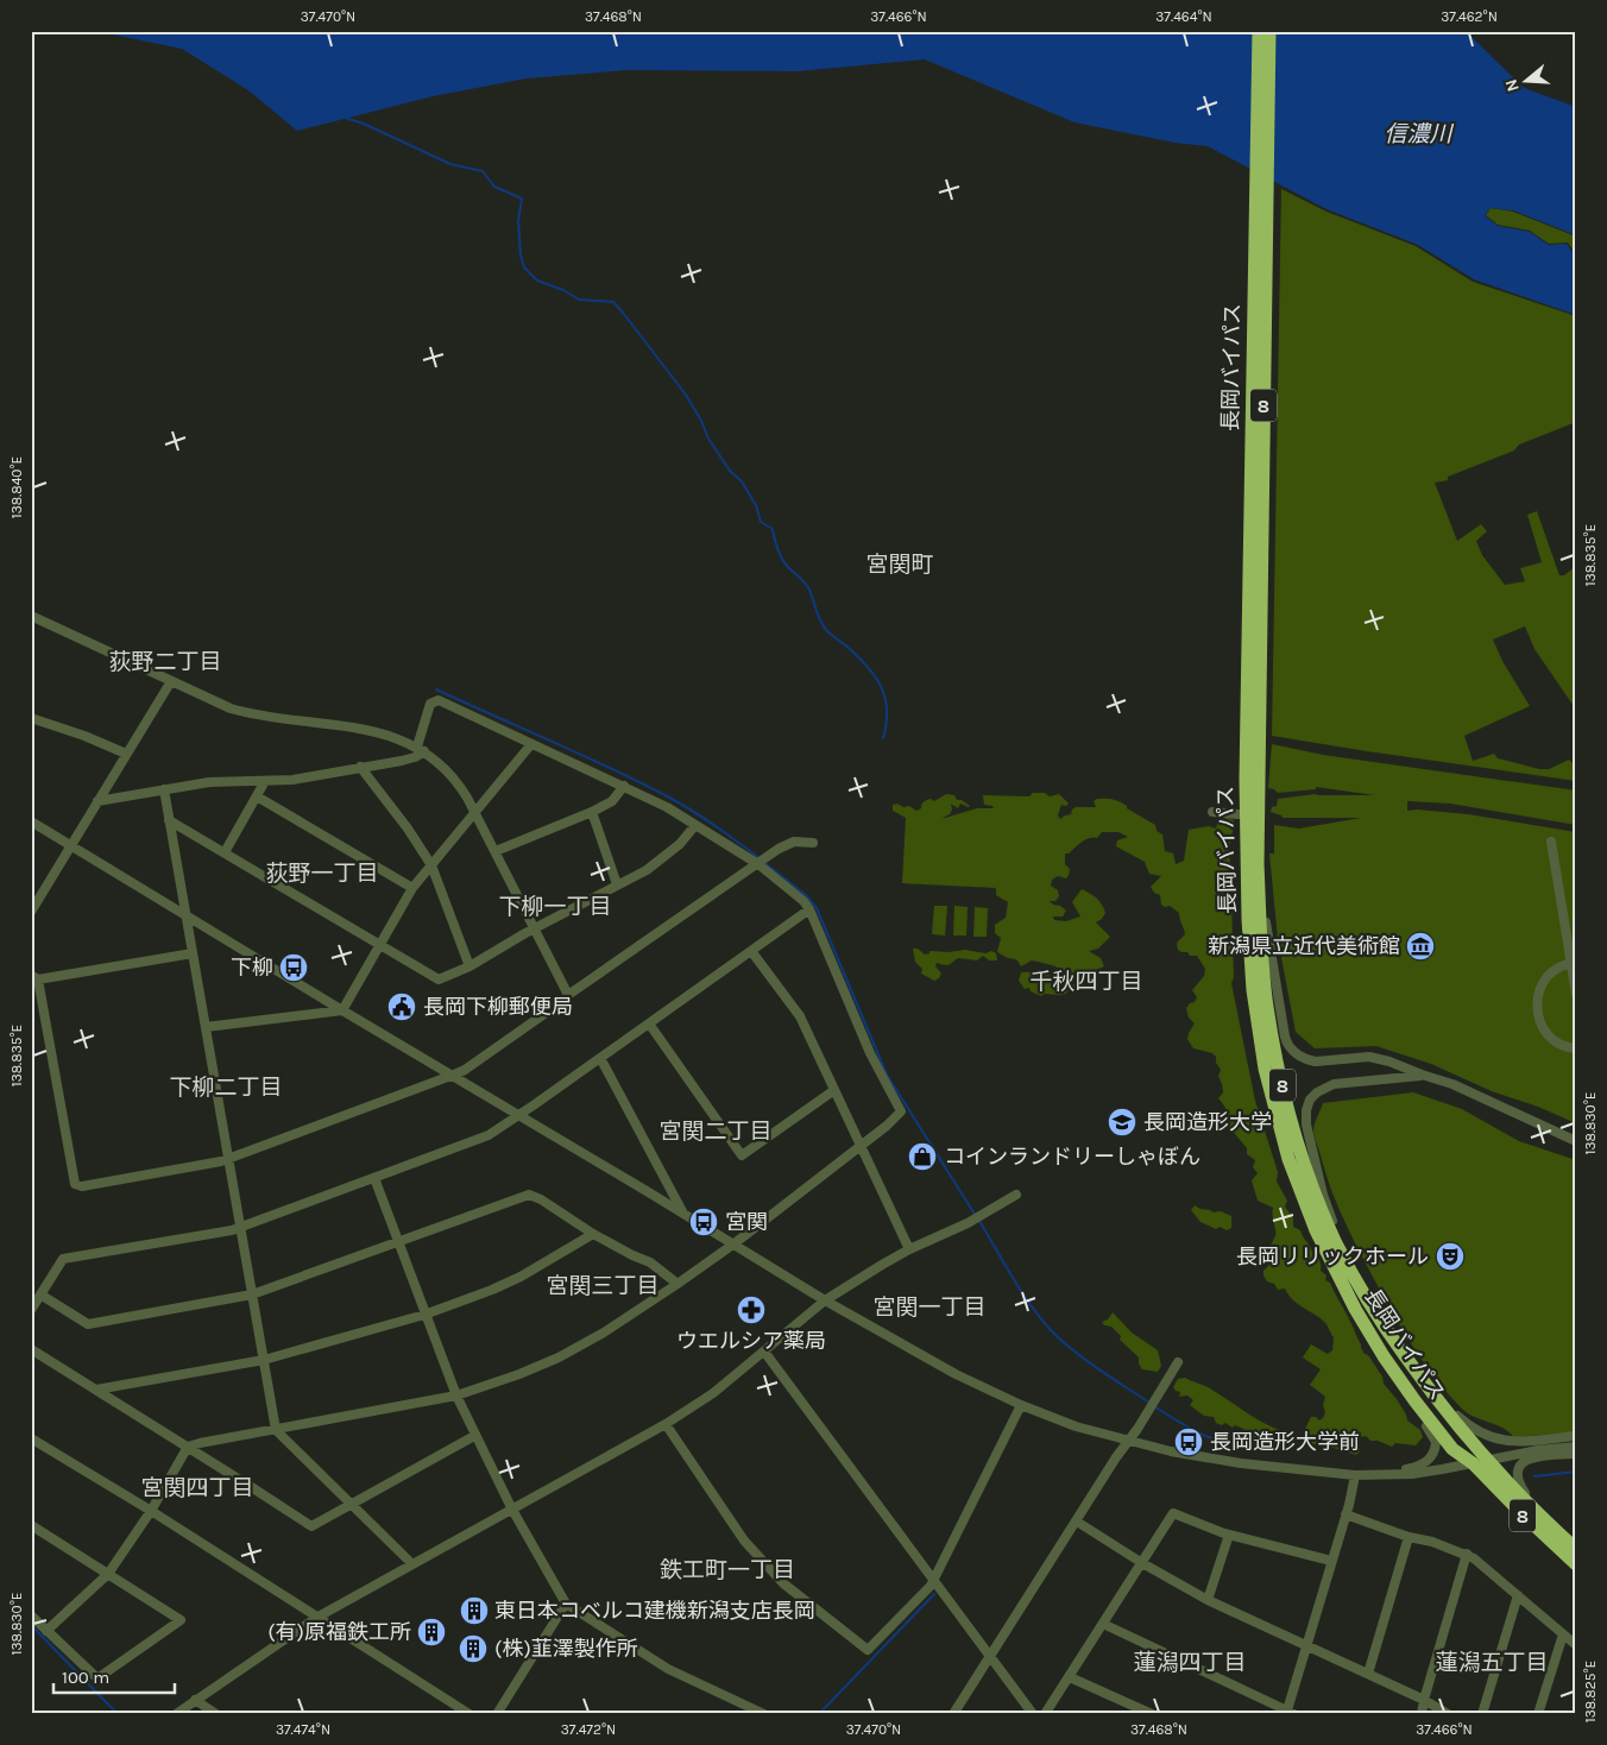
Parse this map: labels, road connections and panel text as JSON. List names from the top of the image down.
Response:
{
  "streets": {
    "highway": ["長岡バイパス", "8"]
  },
  "districts": [
    "宮関町",
    "荻野二丁目",
    "荻野一丁目",
    "下柳一丁目",
    "千秋四丁目",
    "下柳二丁目",
    "宮関二丁目",
    "宮関三丁目",
    "宮関一丁目",
    "宮関四丁目",
    "鉄工町一丁目",
    "蓮潟四丁目",
    "蓮潟五丁目"
  ],
  "water": ["信濃川"],
  "places": {
    "museum": ["新潟県立近代美術館"],
    "bus stop": ["下柳", "宮関", "長岡造形大学前"],
    "public building": ["長岡下柳郵便局"],
    "school or university": ["長岡造形大学"],
    "shop": ["コインランドリーしゃぼん"],
    "theatre": ["長岡リリックホール"],
    "pharmacy": ["ウエルシア薬局"],
    "building": ["東日本コベルコ建機新潟支店長岡", "(有)原福鉄工所", "(株)韮澤製作所"]
  },
  "scale_bar": "100 m",
  "north": "left",
  "coordinates": [
    "37.470°N",
    "37.468°N",
    "37.466°N",
    "37.464°N",
    "37.462°N",
    "138.840°E",
    "138.835°E",
    "138.830°E",
    "138.825°E",
    "37.474°N",
    "37.472°N"
  ]
}
